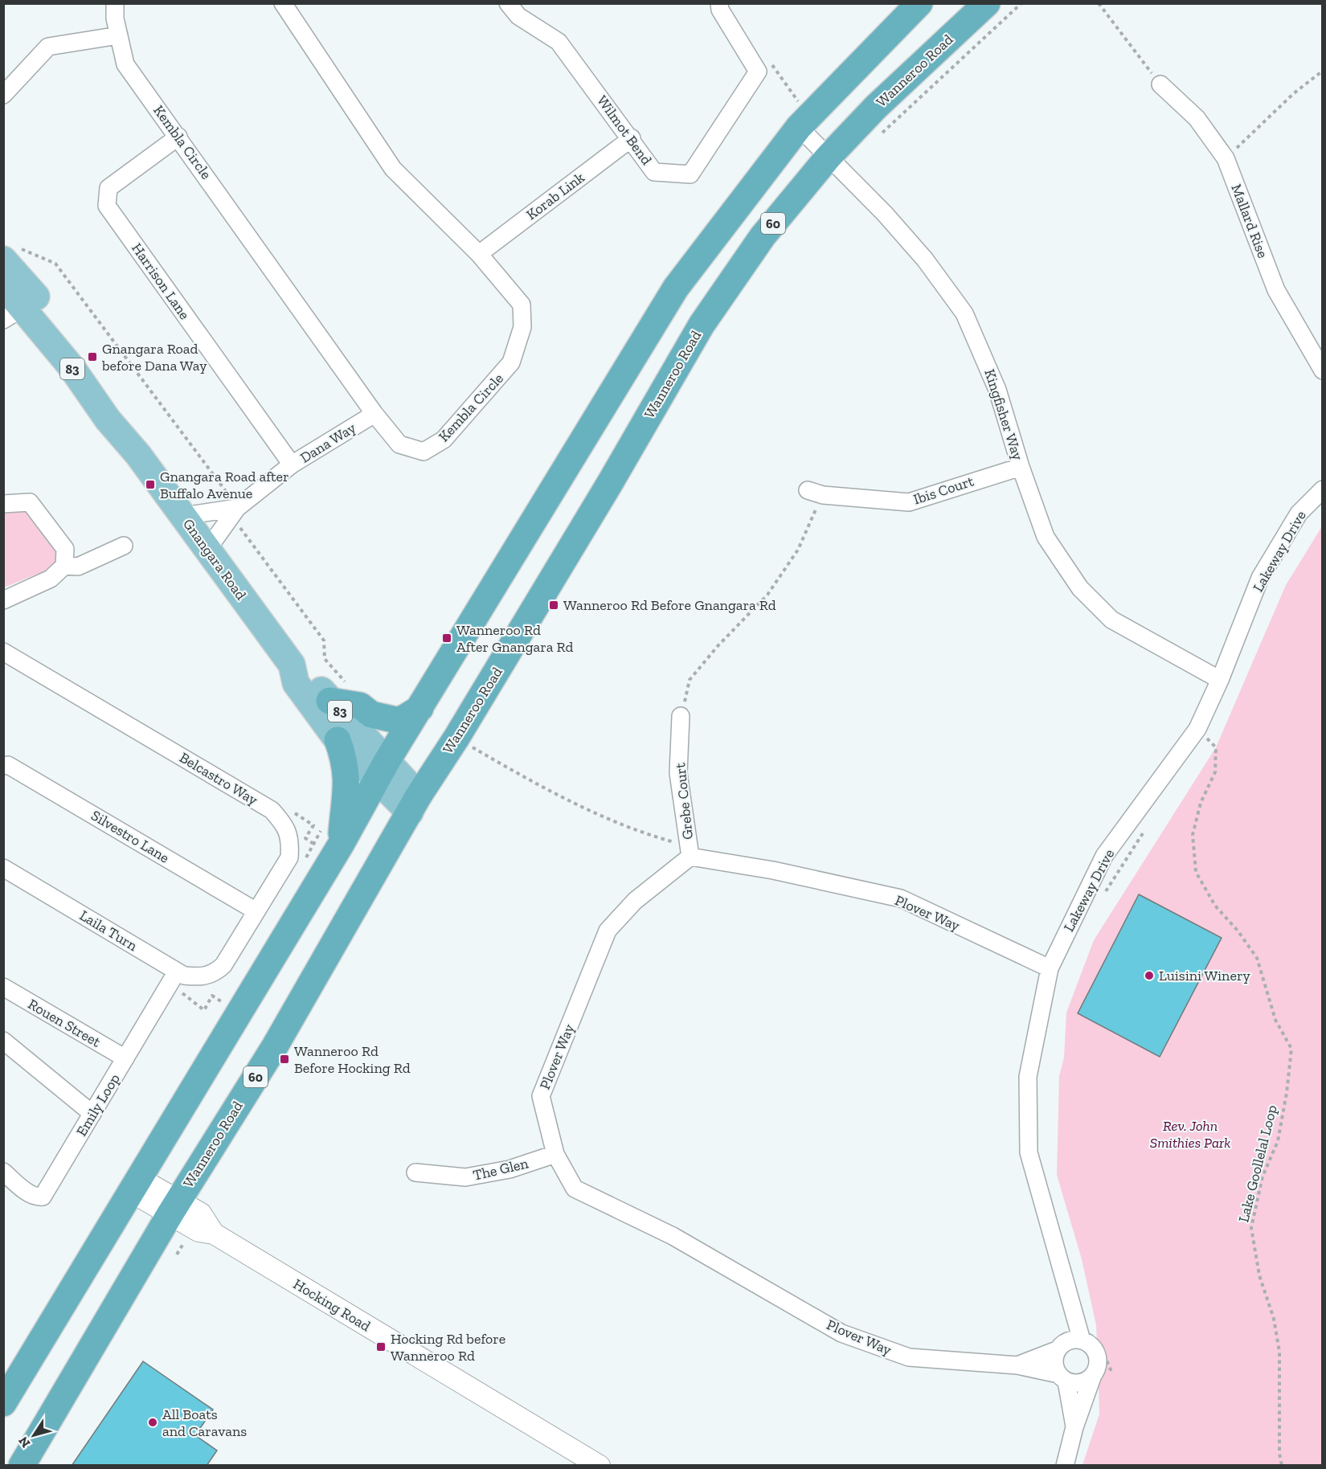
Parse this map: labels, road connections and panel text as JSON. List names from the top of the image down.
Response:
{
  "streets": {
    "highway": ["Wanneroo Road", "60", "83"],
    "main road": ["Gnangara Road"],
    "street": [
      "Wilmot Bend",
      "Kembla Circle",
      "Korab Link",
      "Mallard Rise",
      "Harrison Lane",
      "Kingfisher Way",
      "Dana Way",
      "Ibis Court",
      "Lakeway Drive",
      "Belcastro Way",
      "Grebe Court",
      "Silvestro Lane",
      "Plover Way",
      "Laila Turn",
      "Rouen Street",
      "Emily Loop",
      "The Glen",
      "Hocking Road"
    ],
    "path": ["Lake Goollelal Loop"]
  },
  "crossings": [
    ["Wanneroo Road", "Kingfisher Way"],
    ["Wanneroo Road", "Gnangara Road"],
    ["Wanneroo Road", "Hocking Road"],
    ["Wilmot Bend", "Korab Link"],
    ["Kembla Circle", "Korab Link"],
    ["Kembla Circle", "Harrison Lane"],
    ["Kembla Circle", "Dana Way"],
    ["Harrison Lane", "Dana Way"],
    ["83", "Gnangara Road"],
    ["Kingfisher Way", "Ibis Court"],
    ["Kingfisher Way", "Lakeway Drive"],
    ["Dana Way", "Gnangara Road"],
    ["Lakeway Drive", "Plover Way"],
    ["Lakeway Drive", "Lake Goollelal Loop"],
    ["Belcastro Way", "Silvestro Lane"],
    ["Belcastro Way", "Laila Turn"],
    ["Grebe Court", "Plover Way"],
    ["Plover Way", "The Glen"],
    ["Laila Turn", "Emily Loop"],
    ["Rouen Street", "Emily Loop"]
  ],
  "parks": ["Rev. John Smithies Park"],
  "places": {
    "transit": [
      "Gnangara Road before Dana Way",
      "Gnangara Road after Buffalo Avenue",
      "Wanneroo Rd Before Gnangara Rd",
      "Wanneroo Rd After Gnangara Rd",
      "Wanneroo Rd Before Hocking Rd",
      "Hocking Rd before Wanneroo Rd"
    ],
    "other": ["Luisini Winery", "All Boats and Caravans"]
  },
  "north": "bottom left"
}
